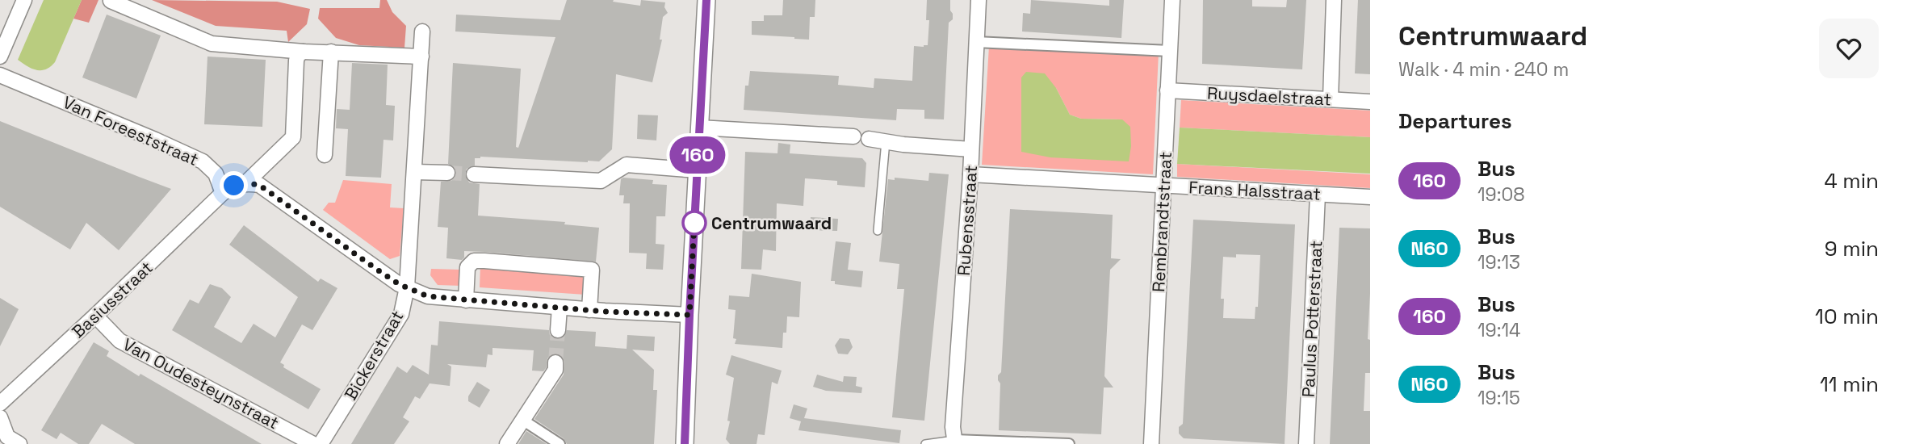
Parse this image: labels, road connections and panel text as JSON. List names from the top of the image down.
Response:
{
  "streets": {
    "street": [
      "Ruysdaelstraat",
      "Van Foreeststraat",
      "Frans Halsstraat",
      "Rubensstraat",
      "Rembrandtstraat",
      "Basiusstraat",
      "Paulus Potterstraat",
      "Bickerstraat",
      "Van Oudesteynstraat"
    ]
  },
  "crossings": [
    ["Ruysdaelstraat", "Rembrandtstraat"],
    ["Van Foreeststraat", "Basiusstraat"],
    ["Frans Halsstraat", "Rubensstraat"],
    ["Frans Halsstraat", "Rembrandtstraat"],
    ["Frans Halsstraat", "Paulus Potterstraat"],
    ["Basiusstraat", "Van Oudesteynstraat"]
  ],
  "places": ["Centrumwaard"],
  "lines": ["bus line 160"],
  "page": {
    "on_map": "160",
    "heading": [
      ["Centrumwaard", "Walk · 4 min · 240 m"],
      "Departures"
    ],
    "list": [
      {
        "mark": "160",
        "name": "Bus",
        "note": "19:08",
        "value": "4 min"
      },
      {
        "mark": "N60",
        "name": "Bus",
        "note": "19:13",
        "value": "9 min"
      },
      {
        "mark": "160",
        "name": "Bus",
        "note": "19:14",
        "value": "10 min"
      },
      {
        "mark": "N60",
        "name": "Bus",
        "note": "19:15",
        "value": "11 min"
      }
    ]
  }
}
